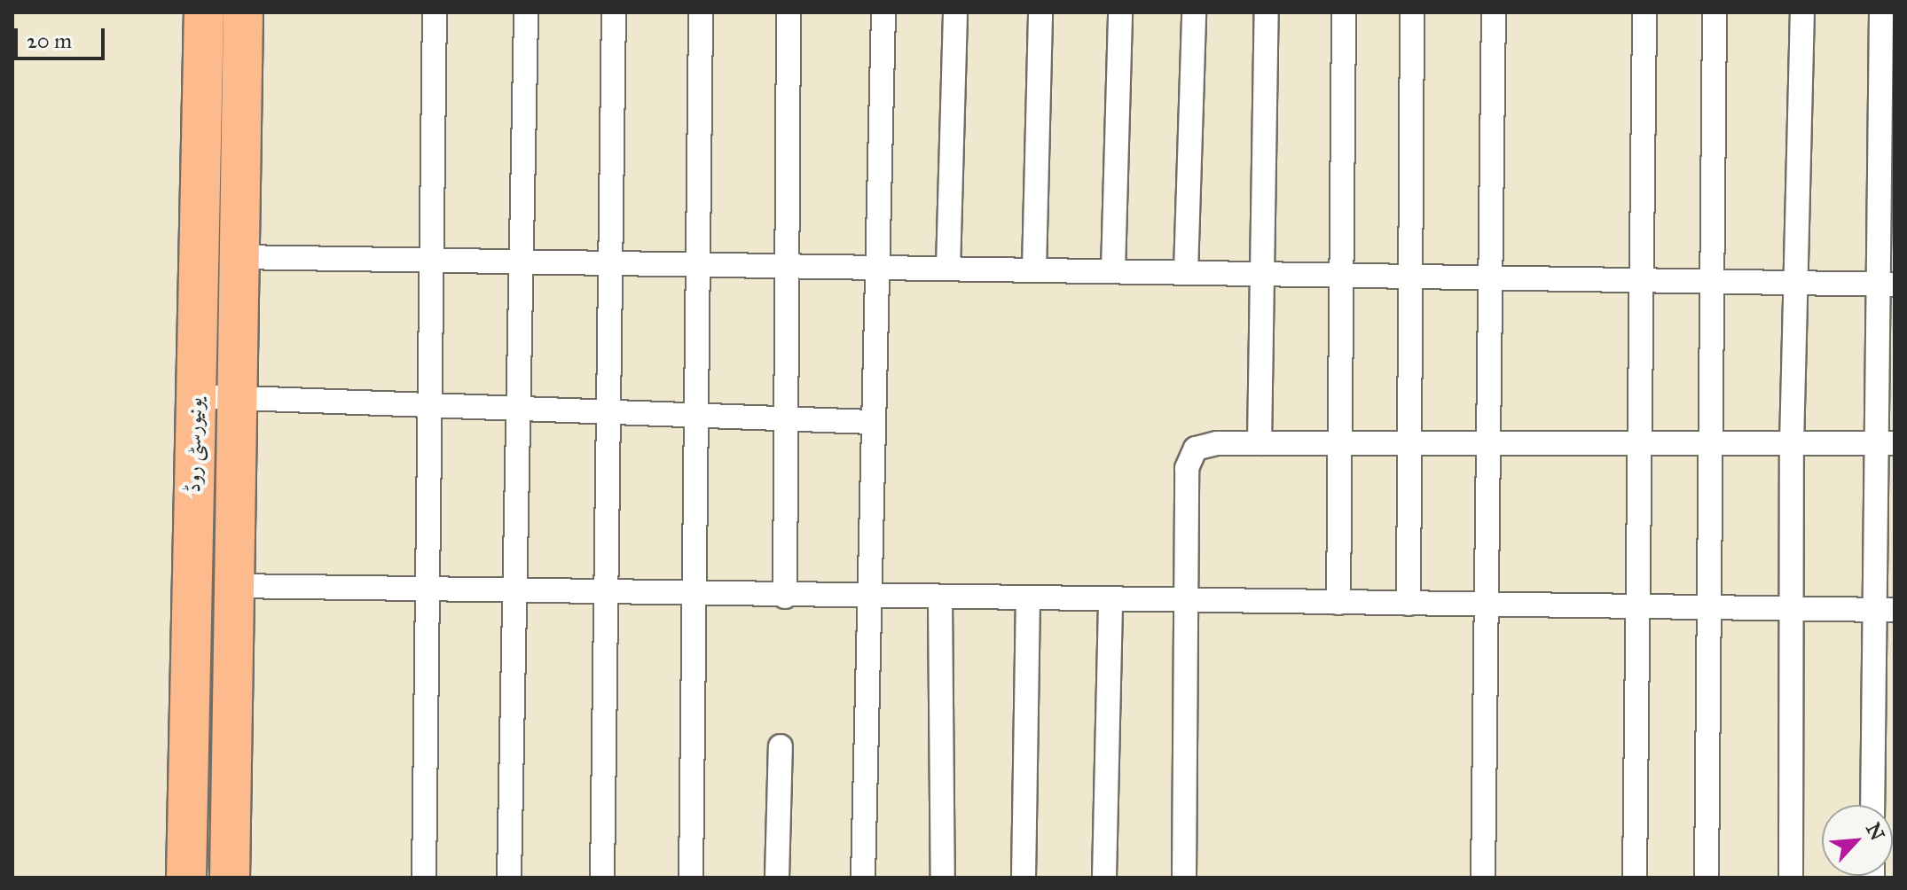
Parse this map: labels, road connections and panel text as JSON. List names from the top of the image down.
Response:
{
  "streets": {
    "highway": ["یونیورسٹی روڈ"]
  },
  "scale_bar": "20 m",
  "north": "top right"
}
